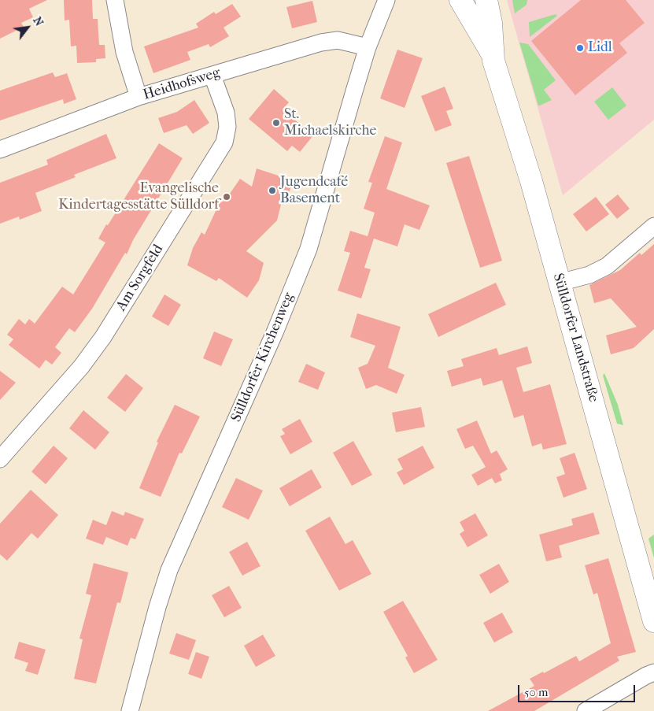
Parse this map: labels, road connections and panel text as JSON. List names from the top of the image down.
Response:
{
  "streets": {
    "main road": ["Sülldorfer Landstraße"],
    "street": ["Heidhofsweg", "Am Sorgfeld", "Sülldorfer Kirchenweg"]
  },
  "crossings": [
    ["Heidhofsweg", "Am Sorgfeld"],
    ["Heidhofsweg", "Sülldorfer Kirchenweg"]
  ],
  "places": [
    "Lidl",
    "St. Michaelskirche",
    "Jugendcafé Basement",
    "Evangelische Kindertagesstätte Sülldorf"
  ],
  "scale_bar": "50 m",
  "north": "top right"
}
